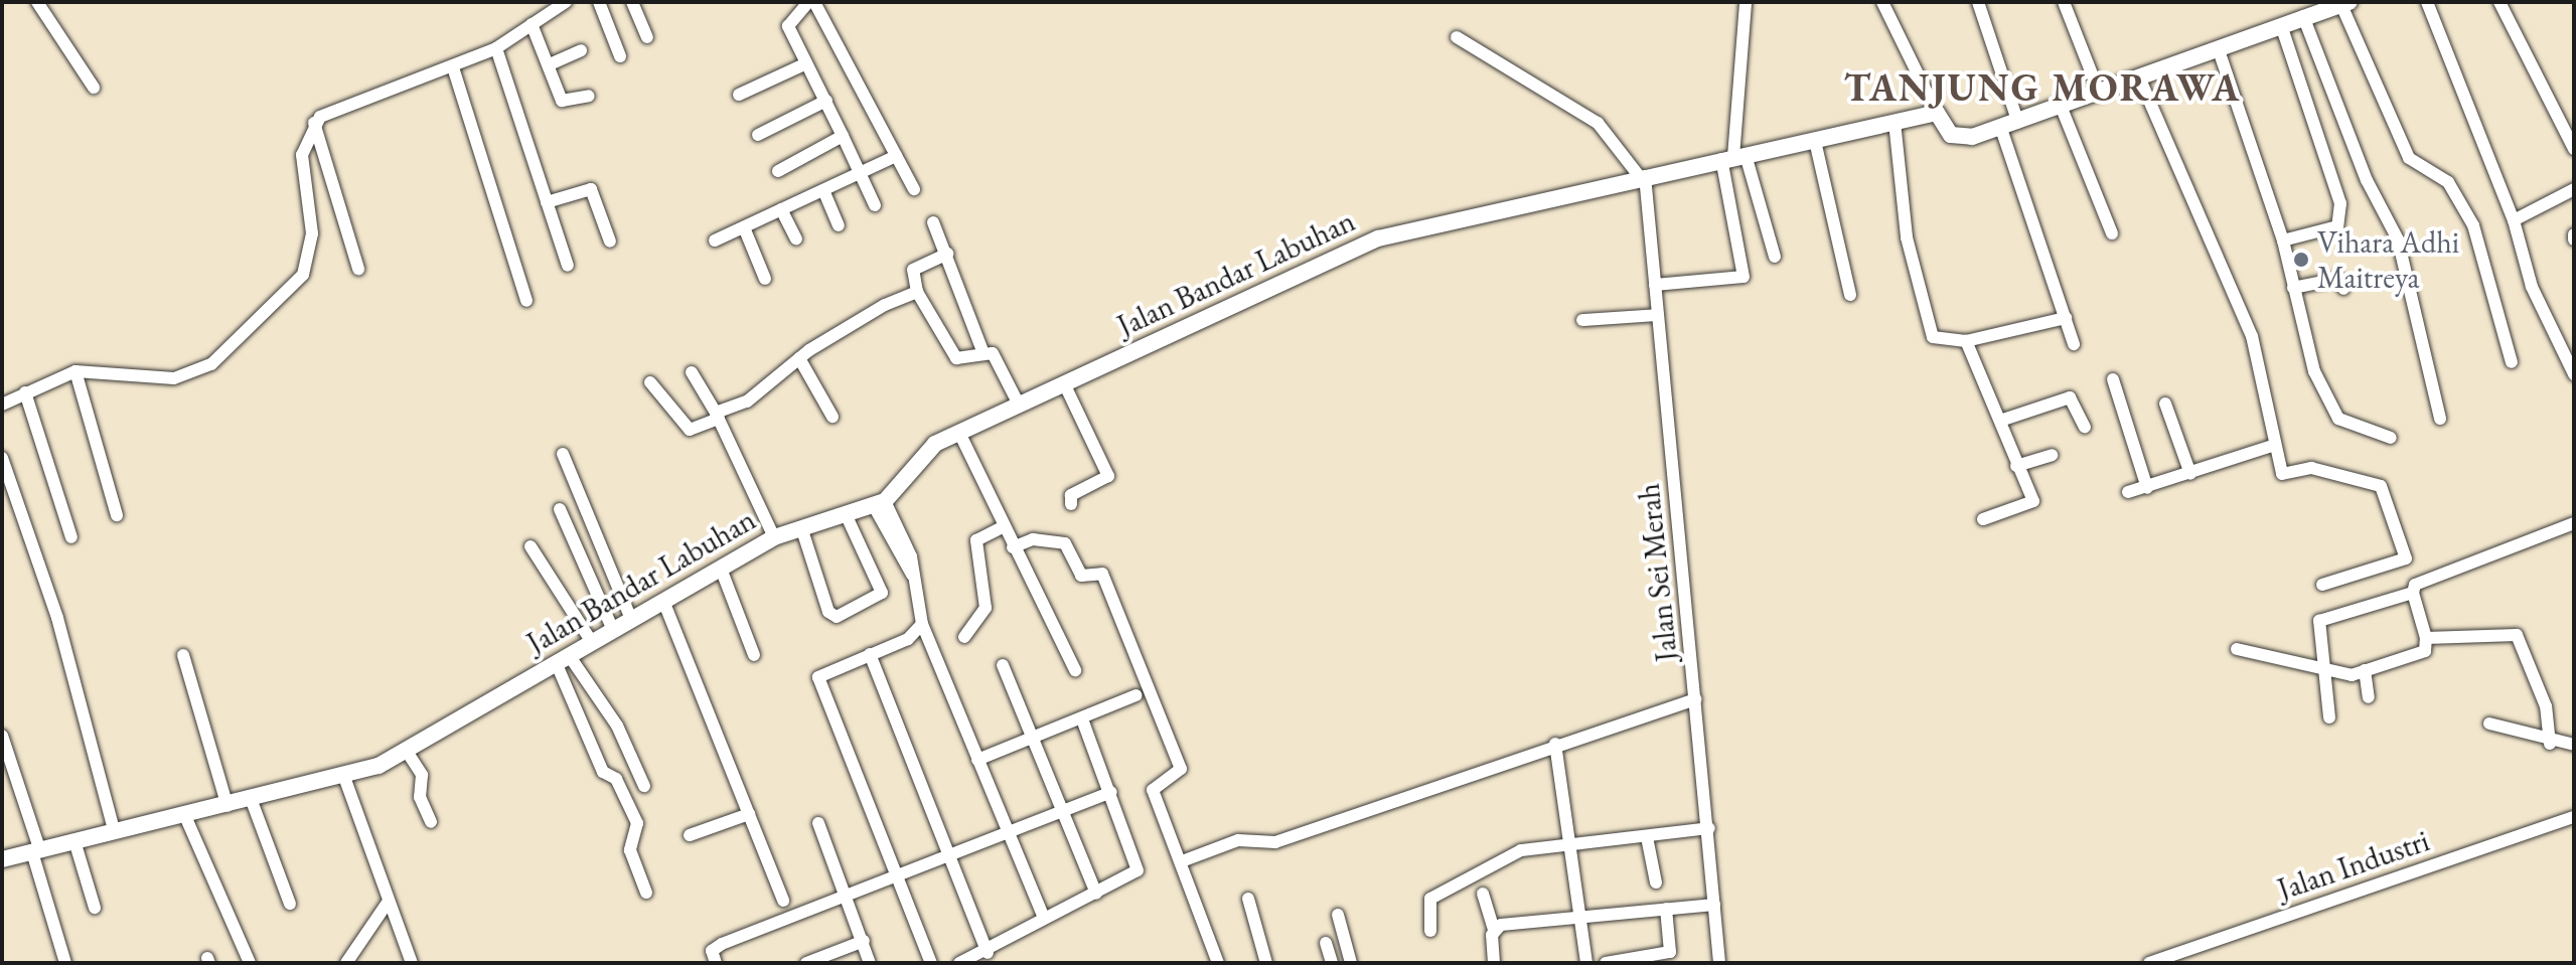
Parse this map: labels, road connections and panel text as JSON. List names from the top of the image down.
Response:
{
  "streets": {
    "main road": ["Jalan Bandar Labuhan"],
    "street": ["Jalan Sei Merah", "Jalan Industri"]
  },
  "crossings": [
    ["Jalan Bandar Labuhan", "Jalan Sei Merah"]
  ],
  "districts": ["TANJUNG MORAWA"],
  "places": ["Vihara Adhi Maitreya"]
}
